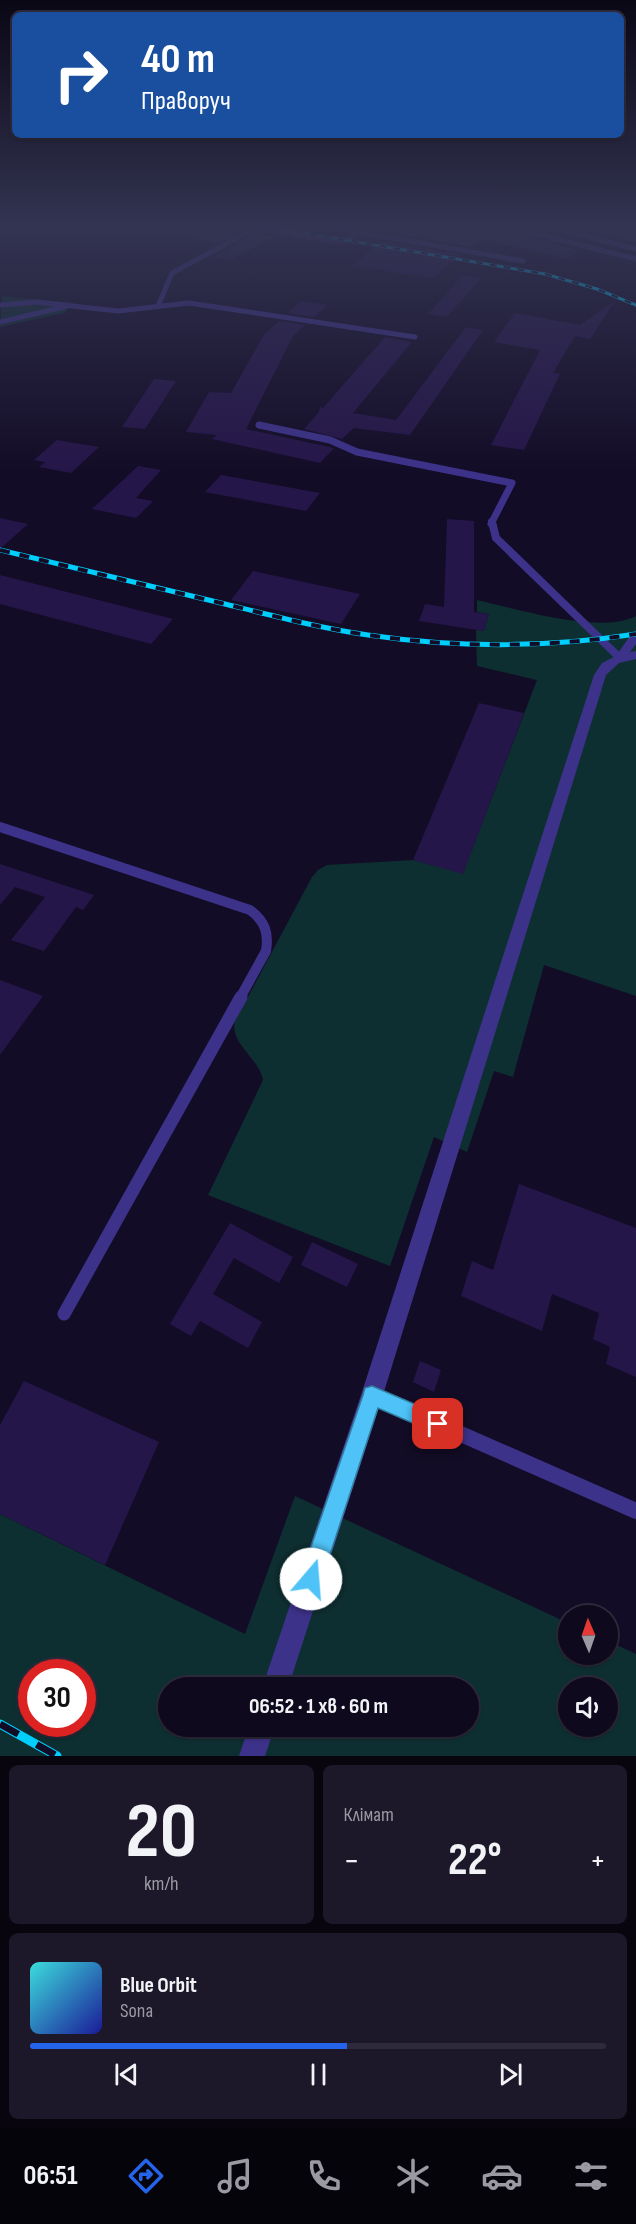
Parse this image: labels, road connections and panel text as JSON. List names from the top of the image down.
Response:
{
  "north": "top",
  "page": {
    "turn": ["40 m", "Праворуч"],
    "limit": "30",
    "trip": "06:52 · 1 хв · 60 m",
    "tile": [
      ["20", "km/h"],
      "Клімат"
    ],
    "heat": ["−", "22°", "+"],
    "song": ["Blue Orbit", "Sona"],
    "tabs": "06:51"
  }
}
